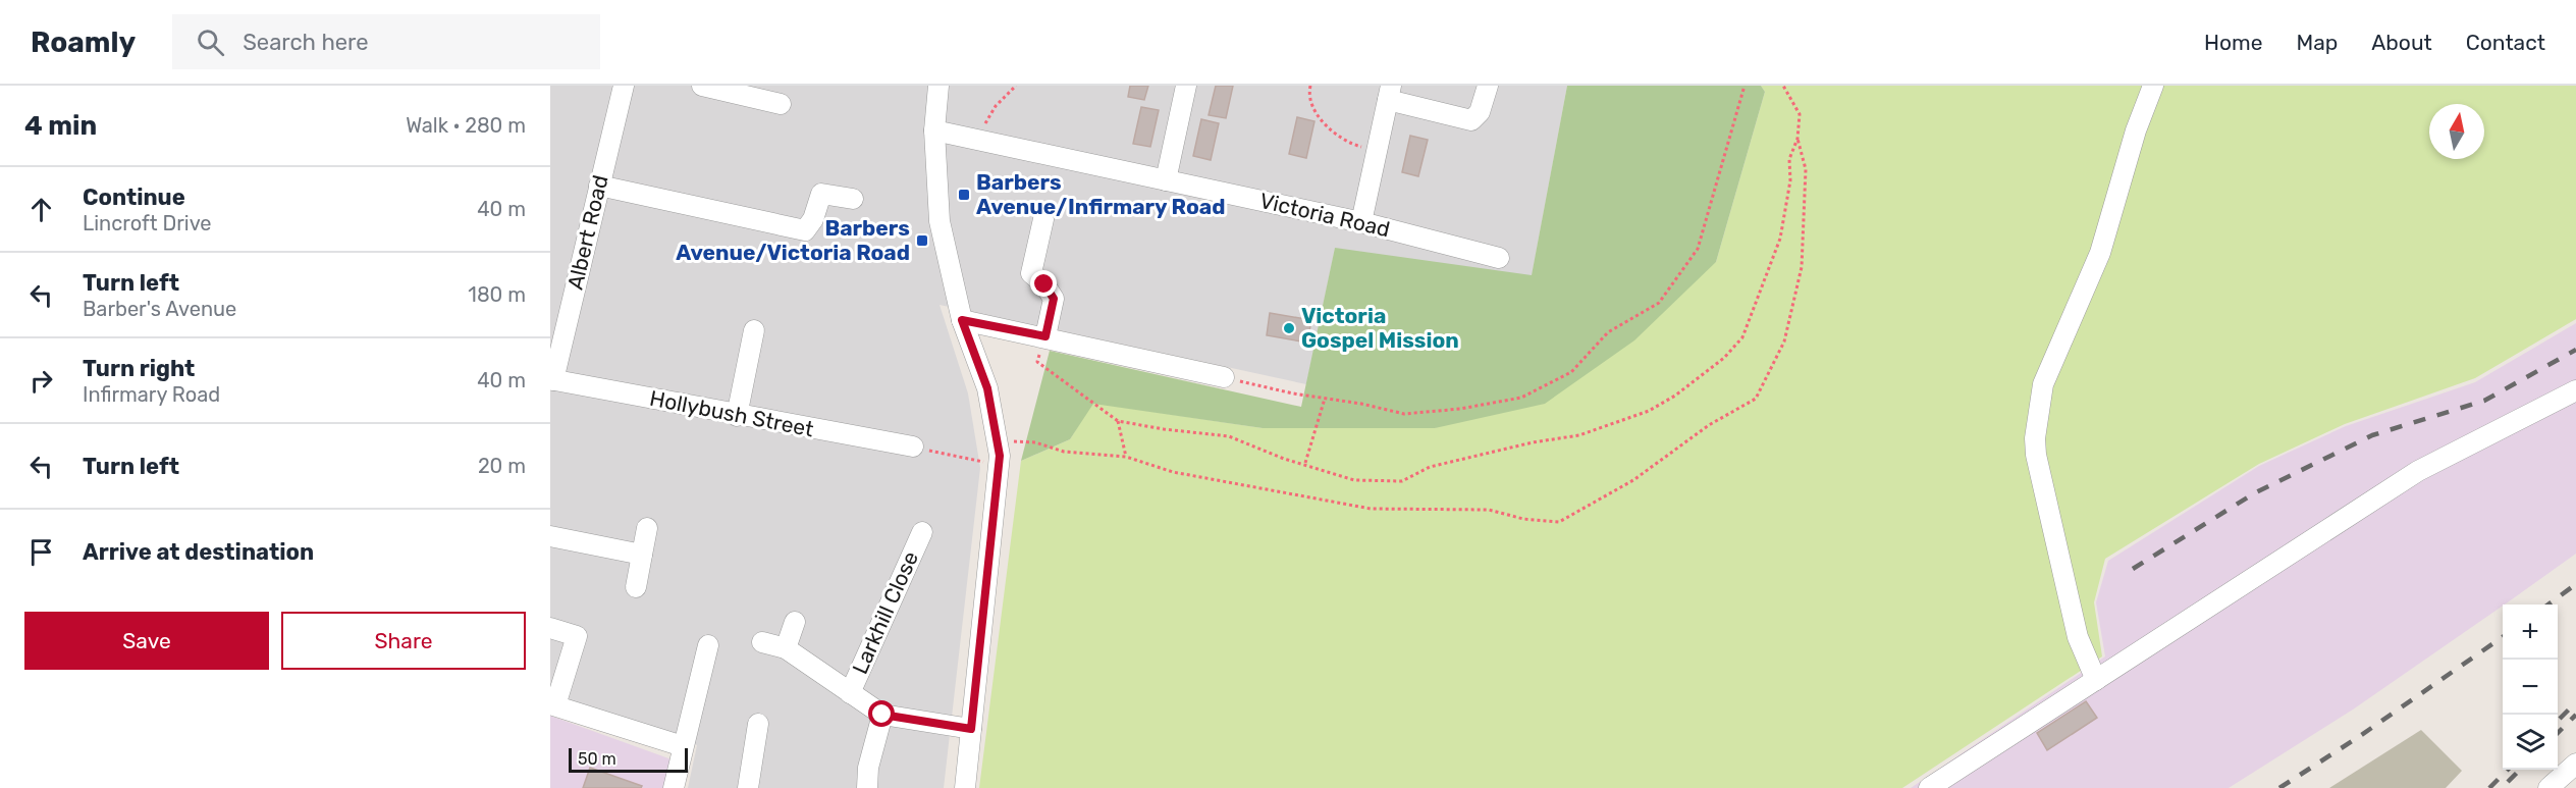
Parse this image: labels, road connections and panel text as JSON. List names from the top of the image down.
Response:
{
  "streets": {
    "street": [
      "Victoria Road",
      "Albert Road",
      "Hollybush Street",
      "Larkhill Close"
    ]
  },
  "crossings": [
    ["Albert Road", "Hollybush Street"]
  ],
  "places": {
    "transit": ["Barbers Avenue/Infirmary Road", "Barbers Avenue/Victoria Road"],
    "other": ["Victoria Gospel Mission"]
  },
  "scale_bar": "50 m",
  "north": "top",
  "page": {
    "header": "Roamly",
    "search": "Search here",
    "nav": [
      "Home",
      "Map",
      "About",
      "Contact"
    ],
    "heading": ["4 min", "Walk · 280 m"],
    "list": [
      ["Continue", "Lincroft Drive", "40 m"],
      ["Turn left", "Barber's Avenue", "180 m"],
      ["Turn right", "Infirmary Road", "40 m"],
      ["Turn left", "20 m"],
      "Arrive at destination"
    ],
    "buttons": ["Save", "Share"],
    "map_buttons": ["+", "−"],
    "scale": "50 m"
  }
}
